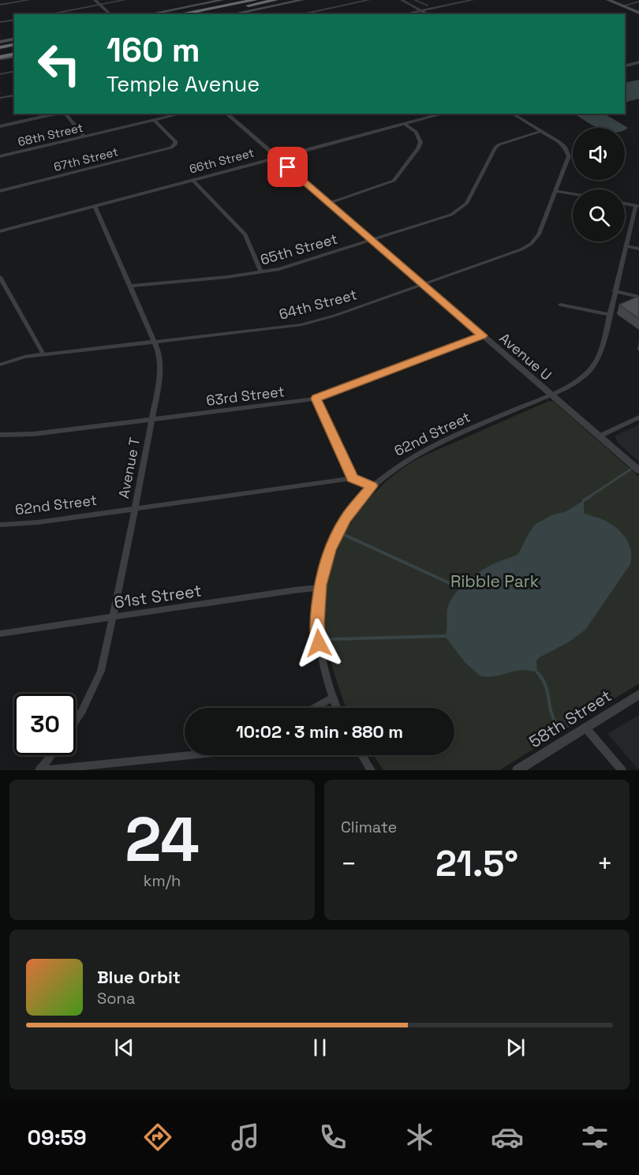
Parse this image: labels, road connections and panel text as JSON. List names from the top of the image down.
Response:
{
  "streets": {
    "street": [
      "68th Street",
      "67th Street",
      "66th Street",
      "65th Street",
      "64th Street",
      "Avenue U",
      "63rd Street",
      "62nd Street",
      "Avenue T",
      "61st Street",
      "58th Street"
    ]
  },
  "crossings": [
    ["68th Street", "67th Street"],
    ["66th Street", "Avenue U"],
    ["66th Street", "Avenue T"],
    ["65th Street", "64th Street"],
    ["65th Street", "Avenue U"],
    ["65th Street", "Avenue T"],
    ["64th Street", "Avenue U"],
    ["64th Street", "Avenue T"],
    ["Avenue U", "63rd Street"],
    ["Avenue U", "62nd Street"],
    ["63rd Street", "Avenue T"],
    ["62nd Street", "Avenue T"],
    ["62nd Street", "61st Street"],
    ["Avenue T", "61st Street"]
  ],
  "parks": ["Ribble Park"],
  "page": {
    "turn": ["160 m", "Temple Avenue"],
    "limit": "30",
    "trip": "10:02 · 3 min · 880 m",
    "tile": [
      ["24", "km/h"],
      "Climate"
    ],
    "heat": ["−", "21.5°", "+"],
    "song": ["Blue Orbit", "Sona"],
    "tabs": "09:59"
  }
}
